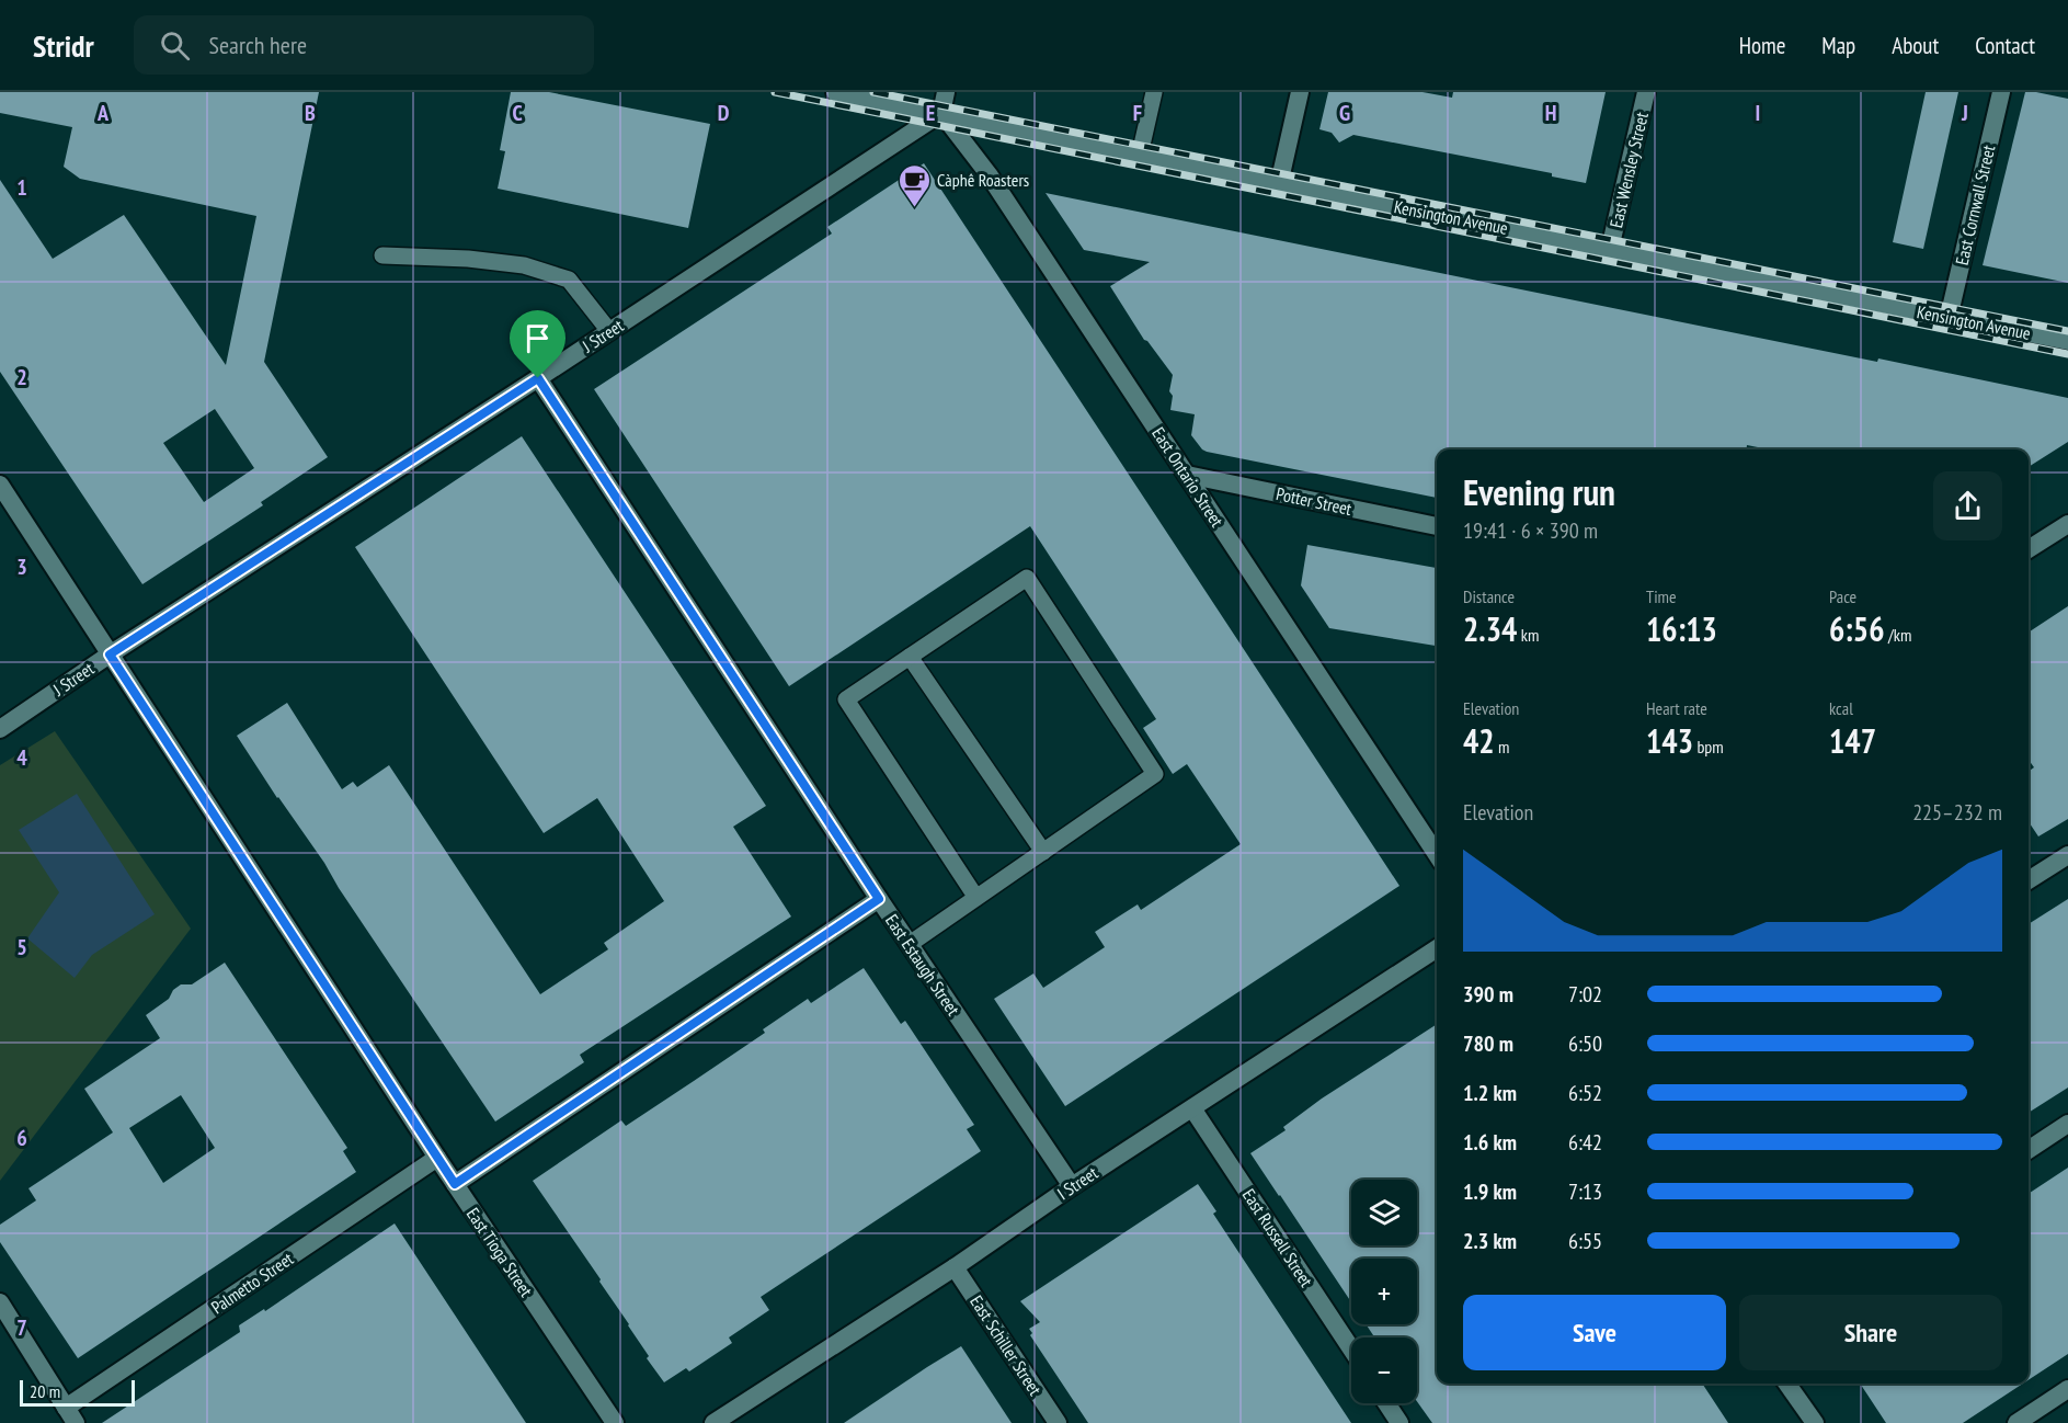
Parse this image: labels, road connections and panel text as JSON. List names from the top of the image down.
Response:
{
  "streets": {
    "street": [
      "East Wensley Street",
      "East Cornwall Street",
      "Kensington Avenue",
      "J Street",
      "East Ontario Street",
      "Potter Street",
      "East Estaugh Street",
      "I Street",
      "East Russell Street",
      "East Tioga Street",
      "Palmetto Street",
      "East Schiller Street"
    ]
  },
  "crossings": [
    ["East Wensley Street", "Kensington Avenue"],
    ["East Cornwall Street", "Kensington Avenue"],
    ["Kensington Avenue", "J Street"],
    ["Kensington Avenue", "East Ontario Street"],
    ["J Street", "East Ontario Street"],
    ["J Street", "East Estaugh Street"],
    ["J Street", "East Tioga Street"],
    ["East Ontario Street", "Potter Street"],
    ["East Estaugh Street", "I Street"],
    ["I Street", "East Russell Street"],
    ["I Street", "East Schiller Street"],
    ["East Tioga Street", "Palmetto Street"]
  ],
  "places": {
    "cafe": ["Càphê Roasters"]
  },
  "scale_bar": "20 m",
  "page": {
    "header": "Stridr",
    "search": "Search here",
    "nav": [
      "Home",
      "Map",
      "About",
      "Contact"
    ],
    "heading": ["Evening run", "19:41 · 6 × 390 m"],
    "stats": [
      ["Distance", "2.34 km"],
      ["Time", "16:13"],
      ["Pace", "6:56 /km"],
      ["Elevation", "42 m"],
      ["Heart rate", "143 bpm"],
      ["kcal", "147"]
    ],
    "chart": ["Elevation", "225–232 m"],
    "list": [
      {
        "name": "390 m",
        "note": "7:02"
      },
      {
        "name": "780 m",
        "note": "6:50"
      },
      {
        "name": "1.2 km",
        "note": "6:52"
      },
      {
        "name": "1.6 km",
        "note": "6:42"
      },
      {
        "name": "1.9 km",
        "note": "7:13"
      },
      {
        "name": "2.3 km",
        "note": "6:55"
      }
    ],
    "map_buttons": ["+", "−"],
    "buttons": ["Save", "Share"],
    "scale": "20 m"
  },
  "grid": {
    "columns": [
      "A",
      "B",
      "C",
      "D",
      "E",
      "F",
      "G",
      "H",
      "I",
      "J"
    ],
    "rows": [
      "1",
      "2",
      "3",
      "4",
      "5",
      "6",
      "7"
    ]
  }
}
